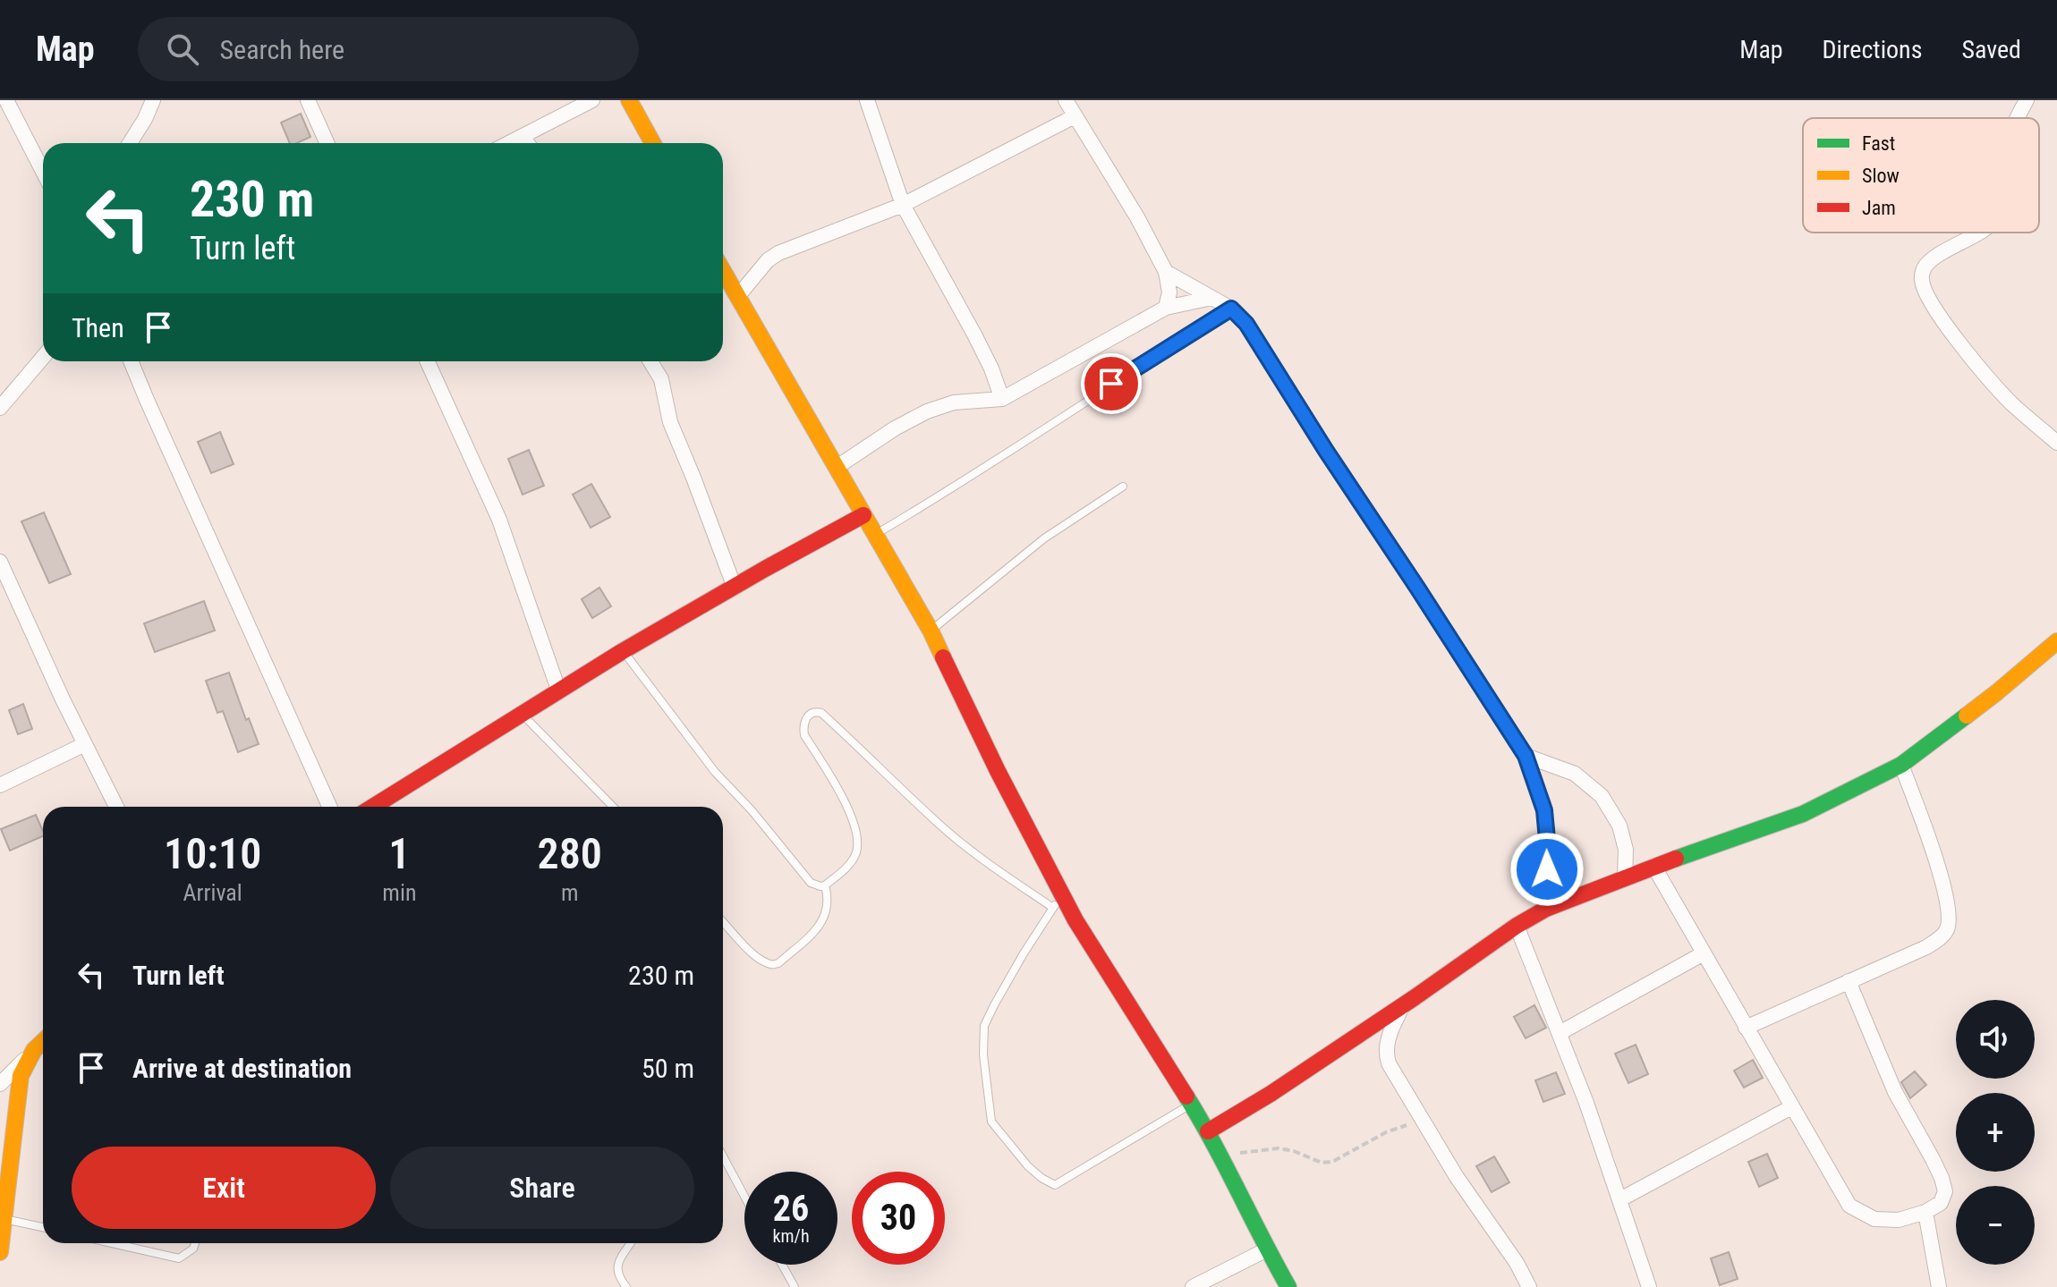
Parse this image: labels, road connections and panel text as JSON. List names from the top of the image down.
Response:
{
  "legend": ["Fast", "Slow", "Jam"],
  "page": {
    "header": "Map",
    "search": "Search here",
    "nav": ["Map", "Directions", "Saved"],
    "turn": ["230 m", "Turn left"],
    "then": "Then",
    "eta": [
      "10:10",
      "Arrival",
      "1",
      "min",
      "280",
      "m"
    ],
    "list": [
      {
        "name": "Turn left",
        "value": "230 m"
      },
      {
        "name": "Arrive at destination",
        "value": "50 m"
      }
    ],
    "map_buttons": ["+", "−"],
    "buttons": ["Exit", "Share"],
    "speed": "26 km/h",
    "limit": "30"
  }
}
